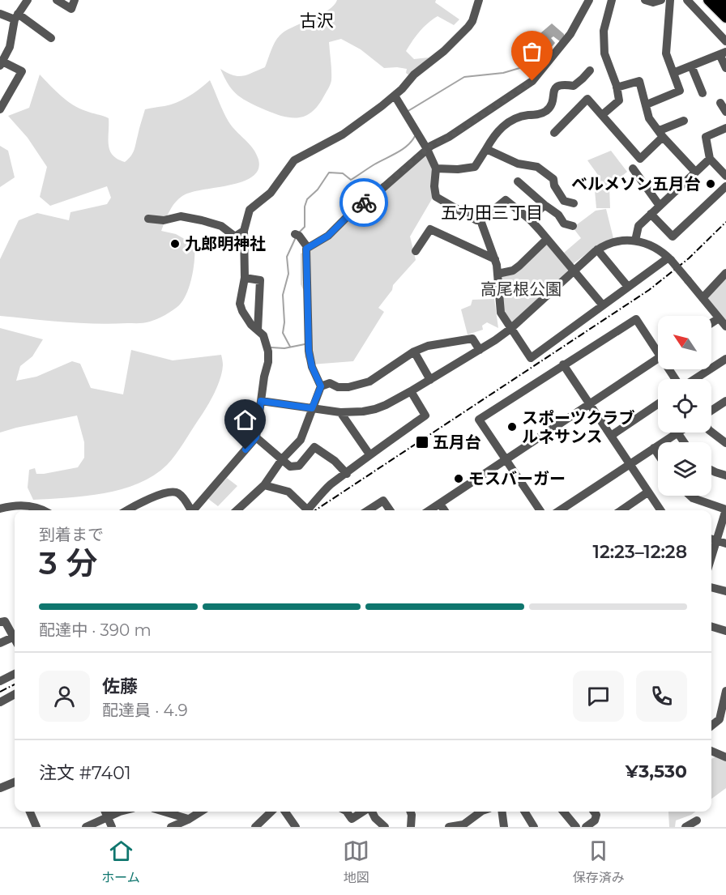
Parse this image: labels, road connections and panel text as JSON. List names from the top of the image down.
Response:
{
  "districts": ["古沢", "五力田三丁目"],
  "parks": ["高尾根公園"],
  "places": {
    "other": [
      "ベルメソン五月台",
      "九郎明神社",
      "スポーツクラブ ルネサンス",
      "モスバーガー"
    ],
    "transit": ["五月台"]
  },
  "north": "top left",
  "page": {
    "heading": ["3 分", "到着まで", "12:23–12:28"],
    "panel": [
      "佐藤",
      "配達員 · 4.9",
      "注文 #7401",
      "¥3,530"
    ],
    "bar": "配達中 · 390 m",
    "tabs": ["ホーム", "地図", "保存済み"]
  }
}
